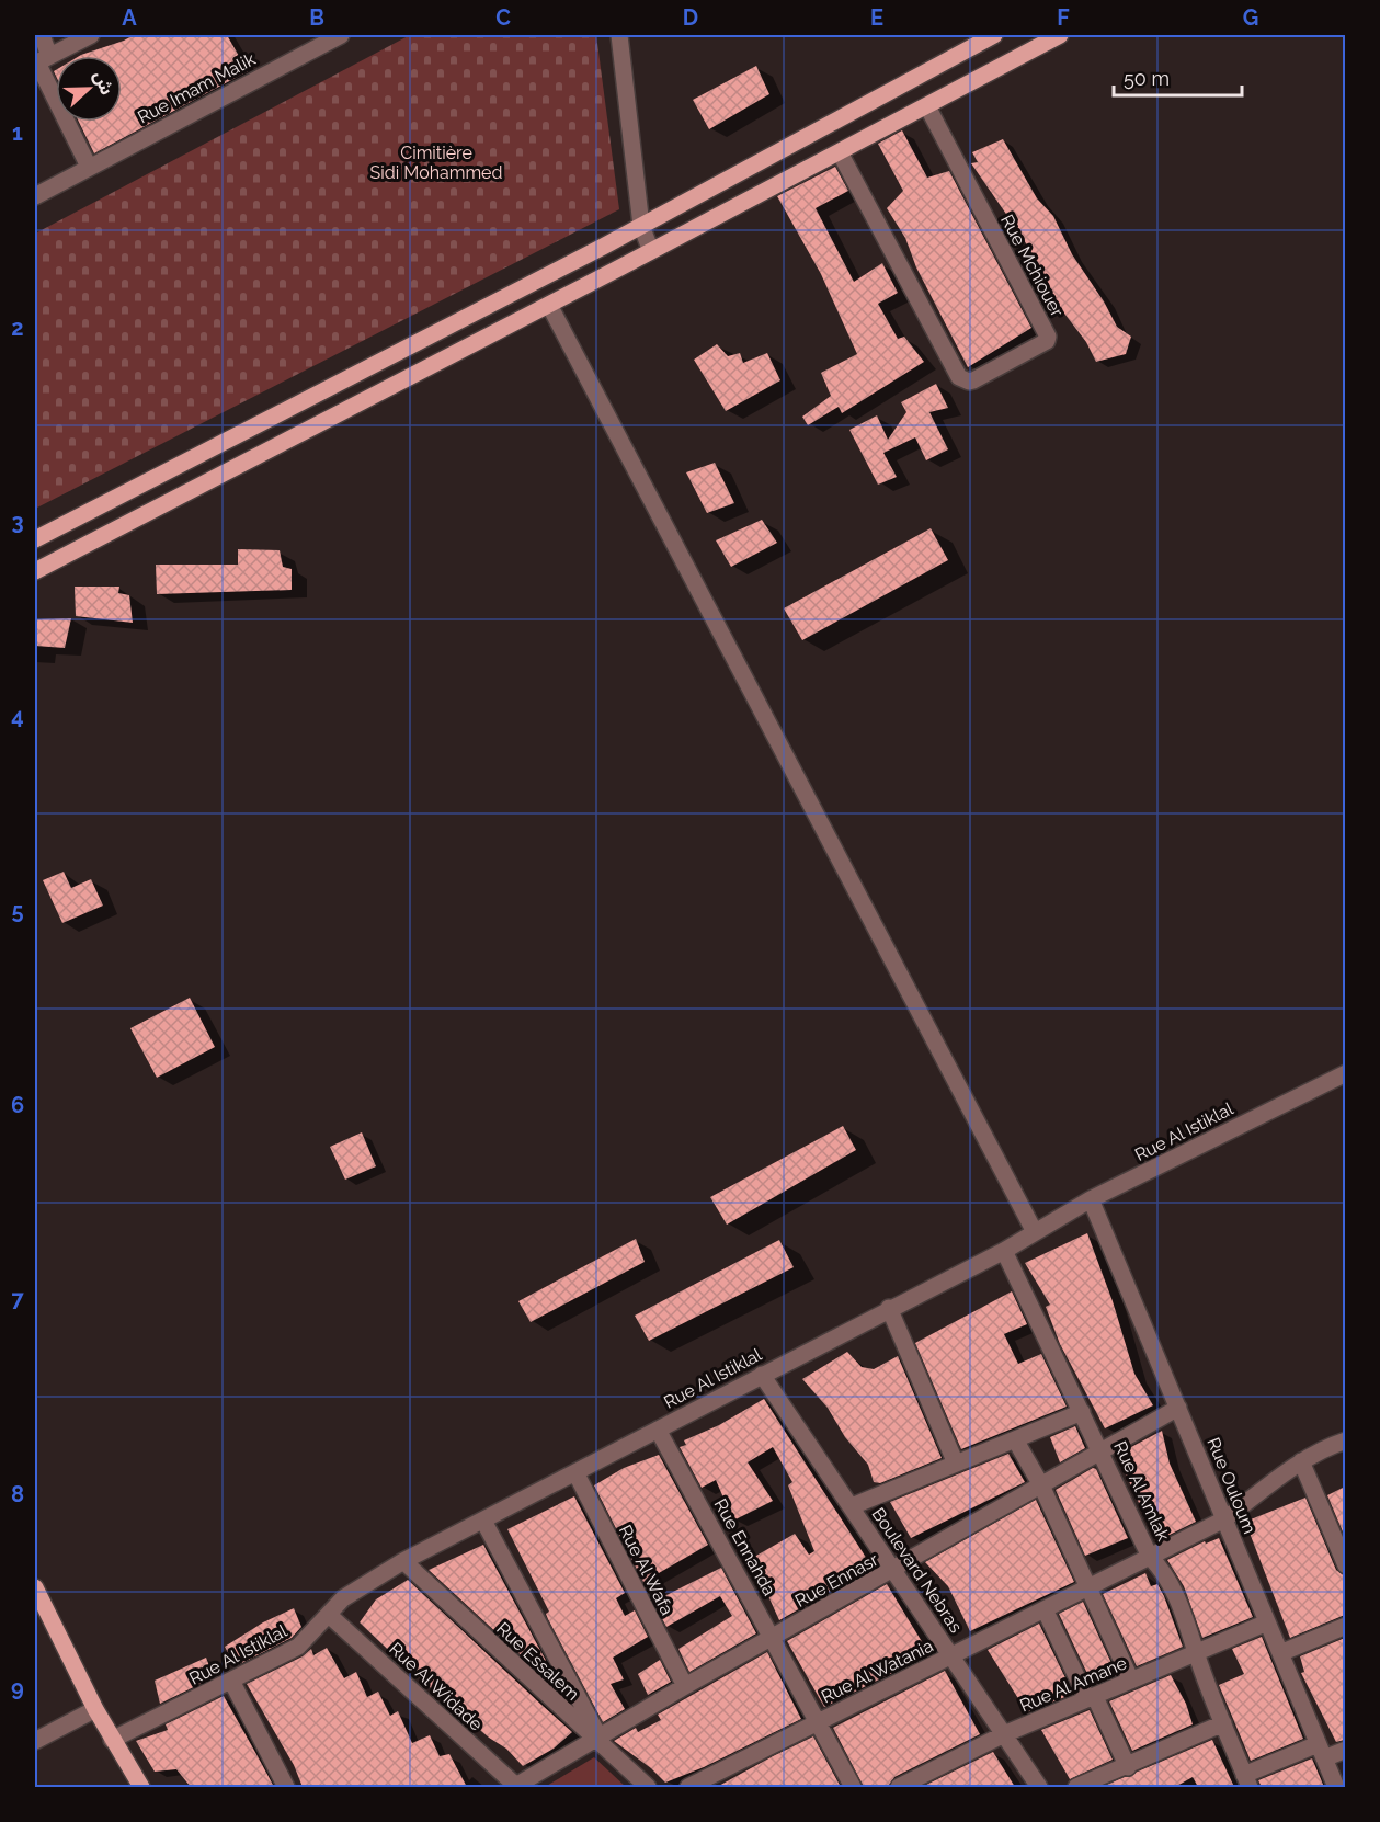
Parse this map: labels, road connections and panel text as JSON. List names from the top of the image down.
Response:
{
  "streets": {
    "street": [
      "Rue Imam Malik",
      "Rue Mchiouer",
      "Rue Al Istiklal",
      "Rue Ouloum",
      "Rue Al Amlak",
      "Rue Ennahda",
      "Rue Al Wafa",
      "Boulevard Nebras",
      "Rue Ennasr",
      "Rue Essalem",
      "Rue Al Watania",
      "Rue Al Amane",
      "Rue Al Widade"
    ]
  },
  "crossings": [
    ["Rue Al Istiklal", "Rue Ouloum"],
    ["Rue Al Istiklal", "Rue Al Amlak"],
    ["Rue Al Istiklal", "Rue Ennahda"],
    ["Rue Al Istiklal", "Rue Al Wafa"],
    ["Rue Al Istiklal", "Boulevard Nebras"],
    ["Rue Al Istiklal", "Rue Essalem"],
    ["Rue Al Istiklal", "Rue Al Widade"],
    ["Rue Ouloum", "Rue Ennasr"],
    ["Rue Ouloum", "Rue Al Watania"],
    ["Rue Ouloum", "Rue Al Amane"],
    ["Rue Al Amlak", "Rue Ennasr"],
    ["Rue Al Amlak", "Rue Al Watania"],
    ["Rue Al Amlak", "Rue Al Amane"],
    ["Rue Ennahda", "Rue Ennasr"],
    ["Rue Ennahda", "Rue Al Watania"],
    ["Rue Al Wafa", "Rue Ennasr"],
    ["Boulevard Nebras", "Rue Ennasr"],
    ["Boulevard Nebras", "Rue Al Watania"],
    ["Boulevard Nebras", "Rue Al Amane"],
    ["Rue Ennasr", "Rue Essalem"],
    ["Rue Ennasr", "Rue Al Widade"]
  ],
  "parks": ["Cimitière Sidi Mohammed"],
  "scale_bar": "50 m",
  "north": "right",
  "grid": {
    "columns": [
      "A",
      "B",
      "C",
      "D",
      "E",
      "F",
      "G"
    ],
    "rows": [
      "1",
      "2",
      "3",
      "4",
      "5",
      "6",
      "7",
      "8",
      "9"
    ]
  }
}
